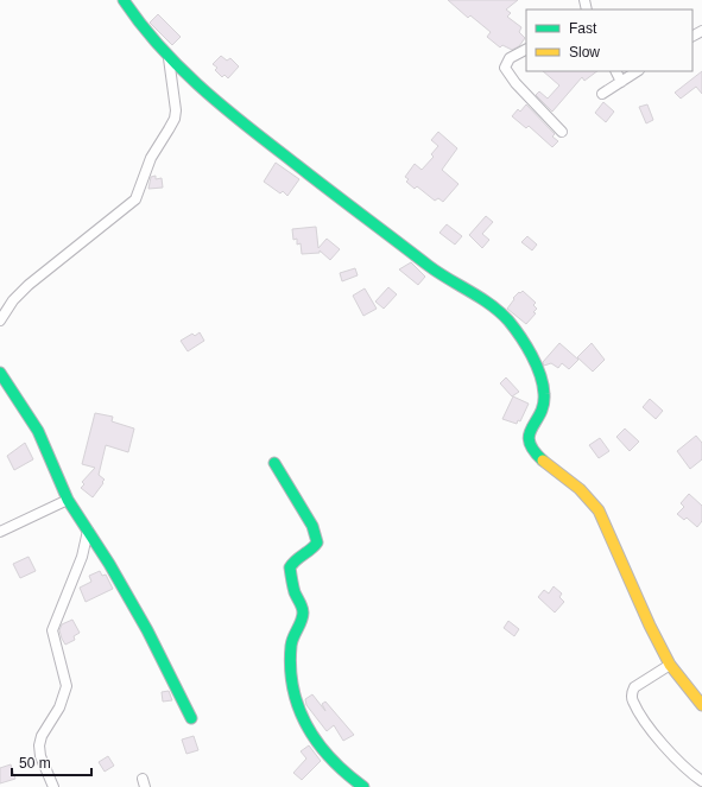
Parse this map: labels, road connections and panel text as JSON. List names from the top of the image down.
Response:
{
  "legend": ["Fast", "Slow"],
  "scale_bar": "50 m"
}
